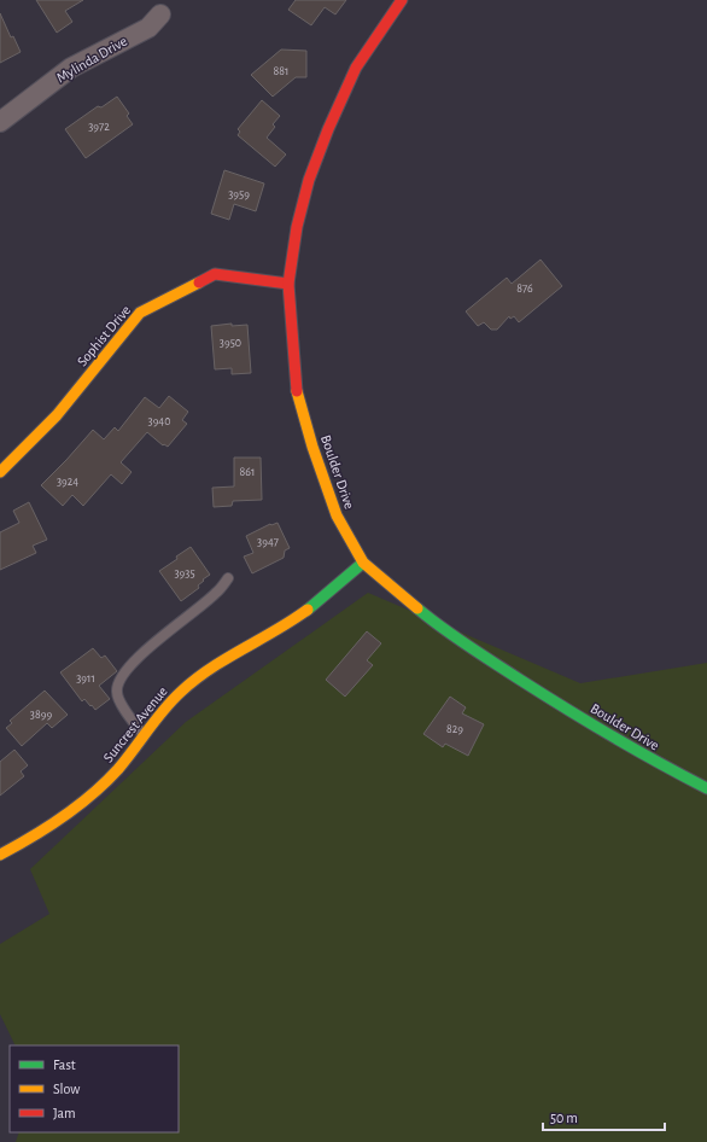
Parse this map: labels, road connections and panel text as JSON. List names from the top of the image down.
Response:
{
  "streets": {
    "street": [
      "Mylinda Drive",
      "Sophist Drive",
      "Boulder Drive",
      "Suncrest Avenue"
    ]
  },
  "crossings": [
    ["Sophist Drive", "Boulder Drive"],
    ["Boulder Drive", "Suncrest Avenue"]
  ],
  "house_numbers": [
    "881",
    "3972",
    "3959",
    "876",
    "3950",
    "3940",
    "861",
    "3924",
    "3947",
    "3935",
    "3911",
    "3899",
    "829"
  ],
  "legend": ["Fast", "Slow", "Jam"],
  "scale_bar": "50 m"
}
